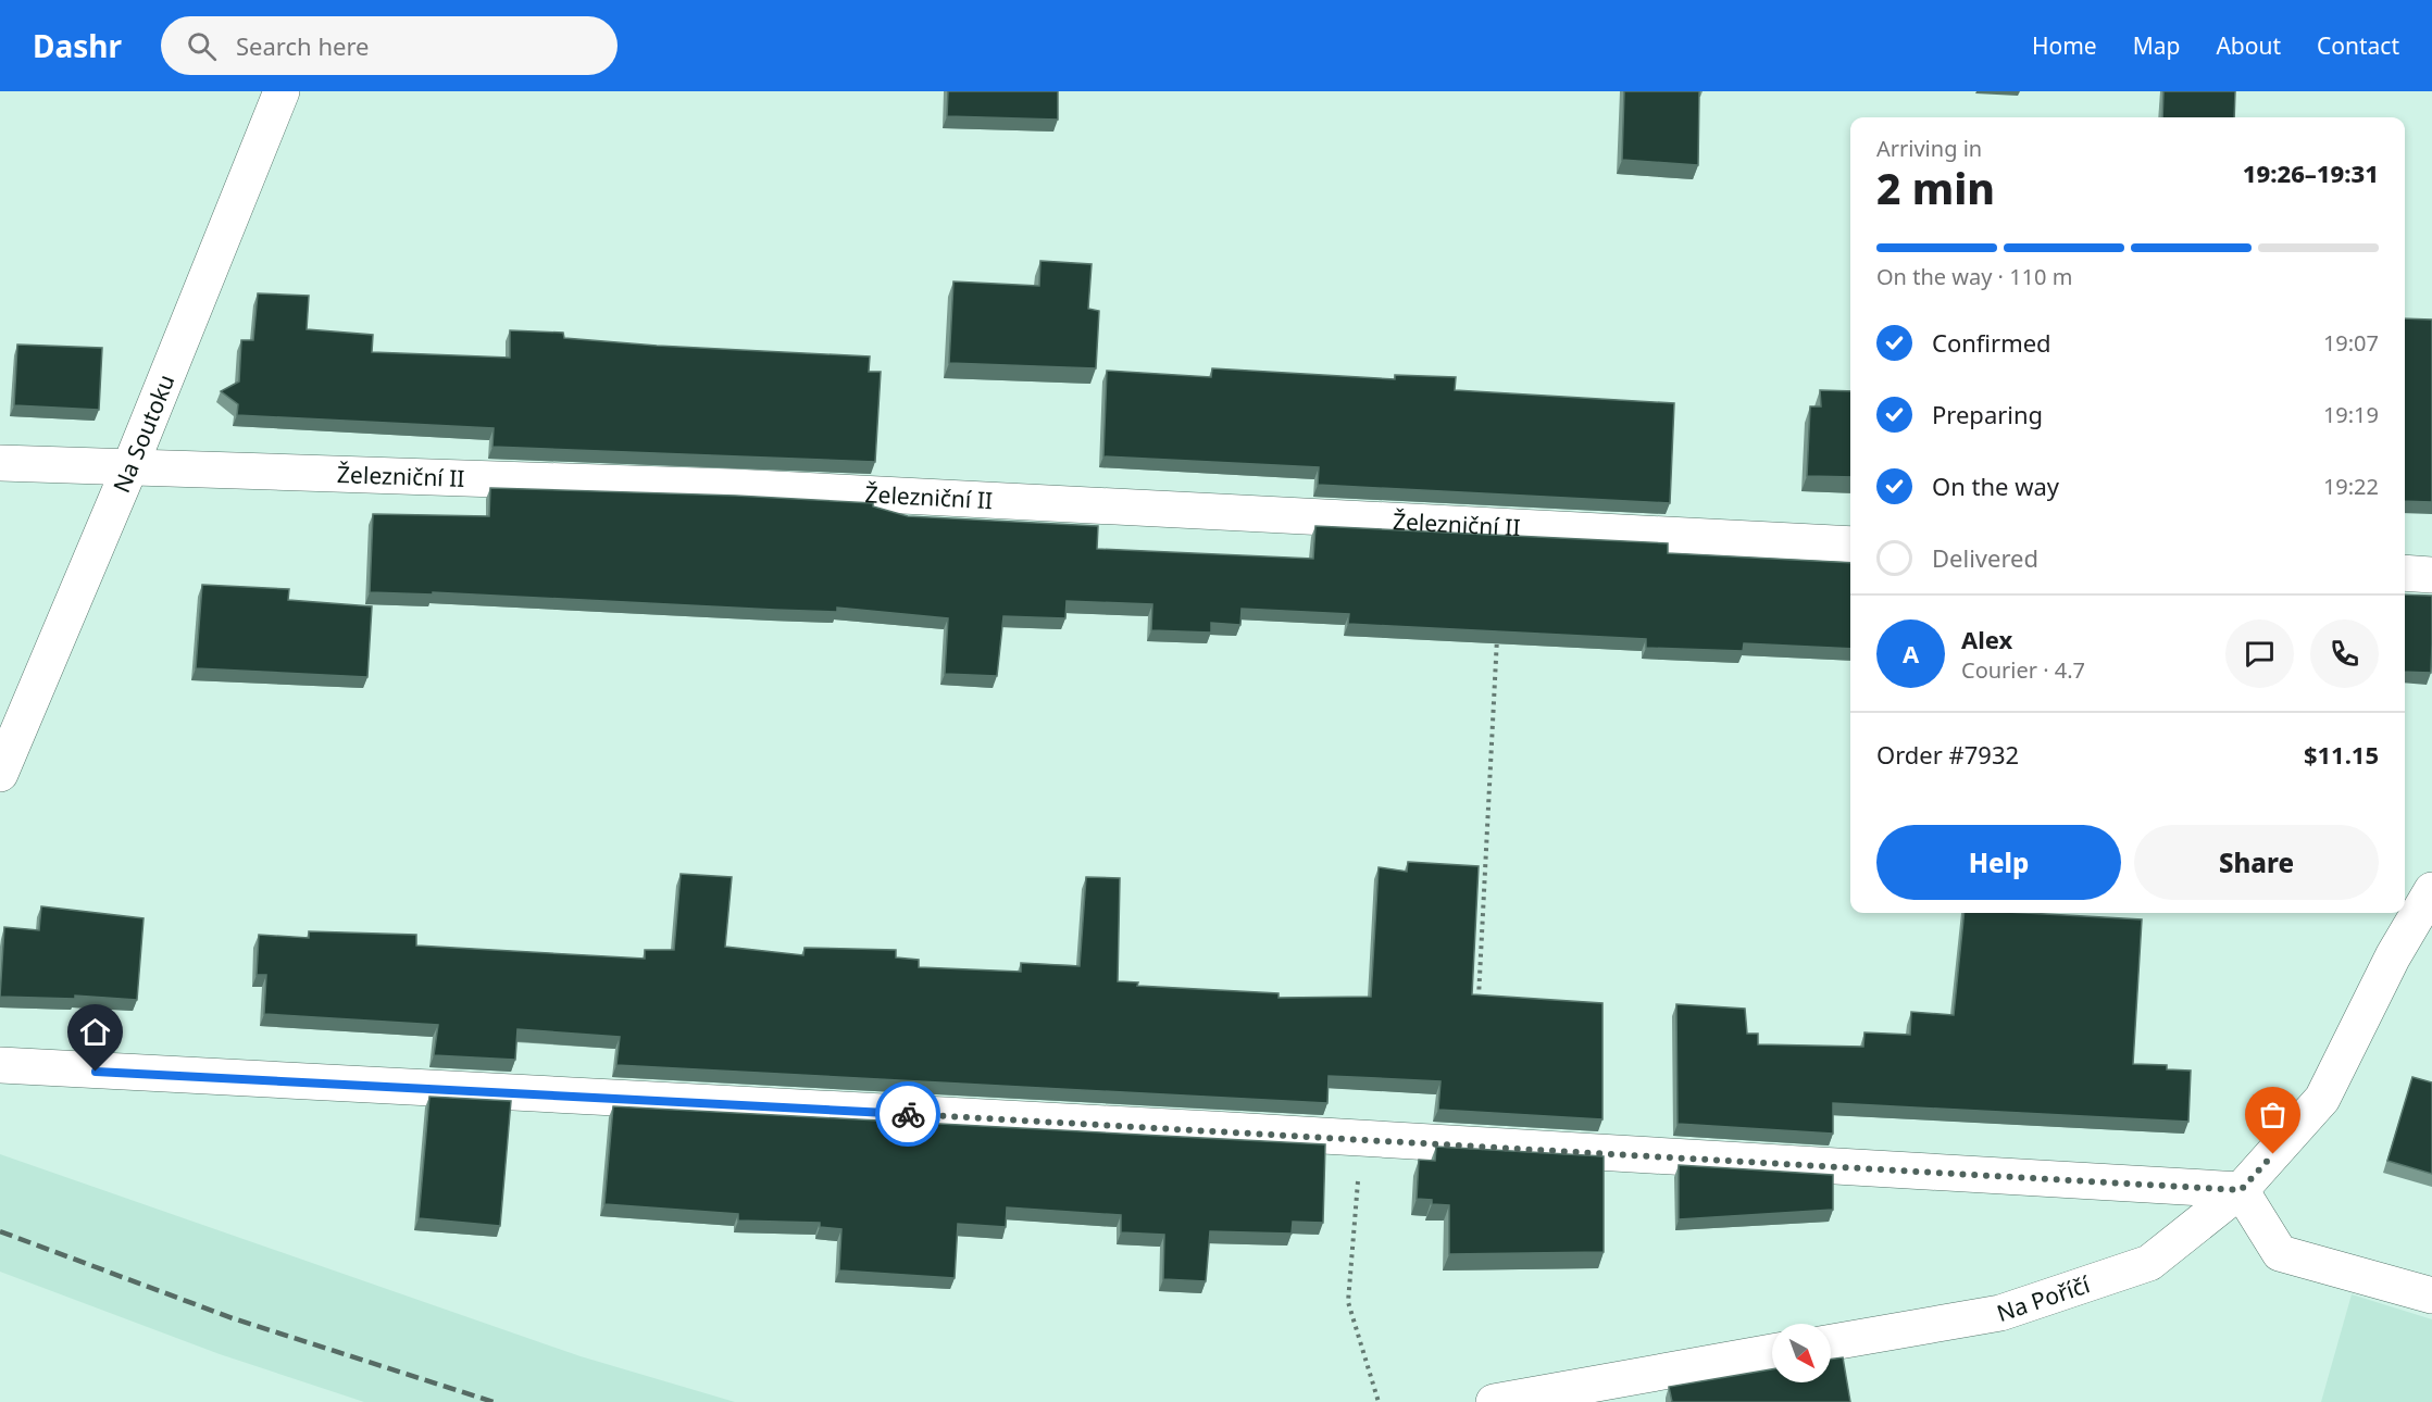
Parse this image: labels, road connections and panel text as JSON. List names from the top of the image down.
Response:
{
  "streets": {
    "street": ["Na Soutoku", "Železniční II", "Na Poříčí"]
  },
  "crossings": [
    ["Na Soutoku", "Železniční II"]
  ],
  "north": "bottom right",
  "page": {
    "header": "Dashr",
    "search": "Search here",
    "nav": [
      "Home",
      "Map",
      "About",
      "Contact"
    ],
    "heading": ["2 min", "Arriving in", "19:26–19:31"],
    "panel": [
      "Alex",
      "Courier · 4.7",
      "Order #7932",
      "$11.15"
    ],
    "bar": "On the way · 110 m",
    "list": [
      ["Confirmed", "19:07"],
      ["Preparing", "19:19"],
      ["On the way", "19:22"],
      "Delivered"
    ],
    "round": "A",
    "buttons": ["Help", "Share"]
  }
}
